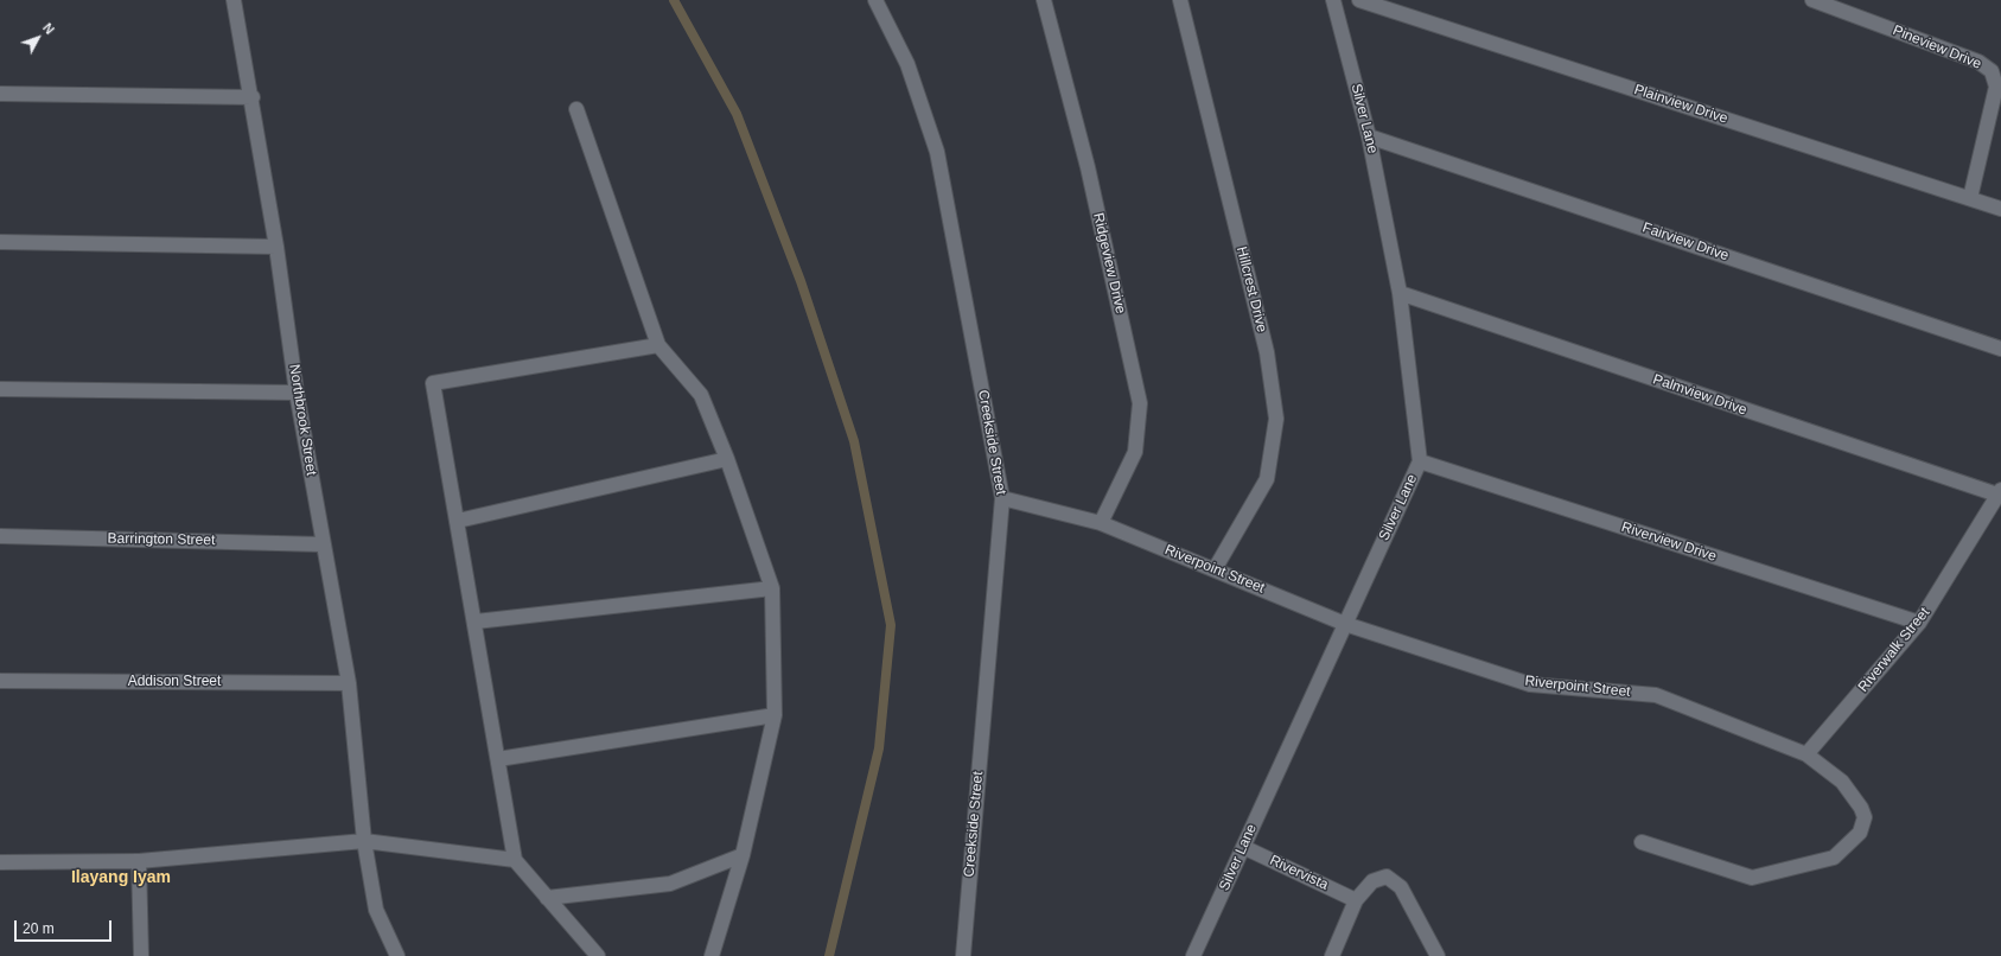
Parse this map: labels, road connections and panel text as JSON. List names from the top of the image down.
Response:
{
  "streets": {
    "street": [
      "Pineview Drive",
      "Plainview Drive",
      "Silver Lane",
      "Fairview Drive",
      "Ridgeview Drive",
      "Hillcrest Drive",
      "Palmview Drive",
      "Northbrook Street",
      "Creekside Street",
      "Barrington Street",
      "Riverview Drive",
      "Riverpoint Street",
      "Riverwalk Street",
      "Addison Street",
      "Rivervista"
    ]
  },
  "crossings": [
    ["Pineview Drive", "Plainview Drive"],
    ["Silver Lane", "Fairview Drive"],
    ["Silver Lane", "Palmview Drive"],
    ["Silver Lane", "Riverview Drive"],
    ["Silver Lane", "Riverpoint Street"],
    ["Silver Lane", "Rivervista"],
    ["Ridgeview Drive", "Riverpoint Street"],
    ["Hillcrest Drive", "Riverpoint Street"],
    ["Palmview Drive", "Riverwalk Street"],
    ["Northbrook Street", "Barrington Street"],
    ["Northbrook Street", "Addison Street"],
    ["Creekside Street", "Riverpoint Street"],
    ["Riverview Drive", "Riverwalk Street"],
    ["Riverpoint Street", "Riverwalk Street"]
  ],
  "districts": ["Ilayang Iyam"],
  "scale_bar": "20 m",
  "north": "top right"
}
